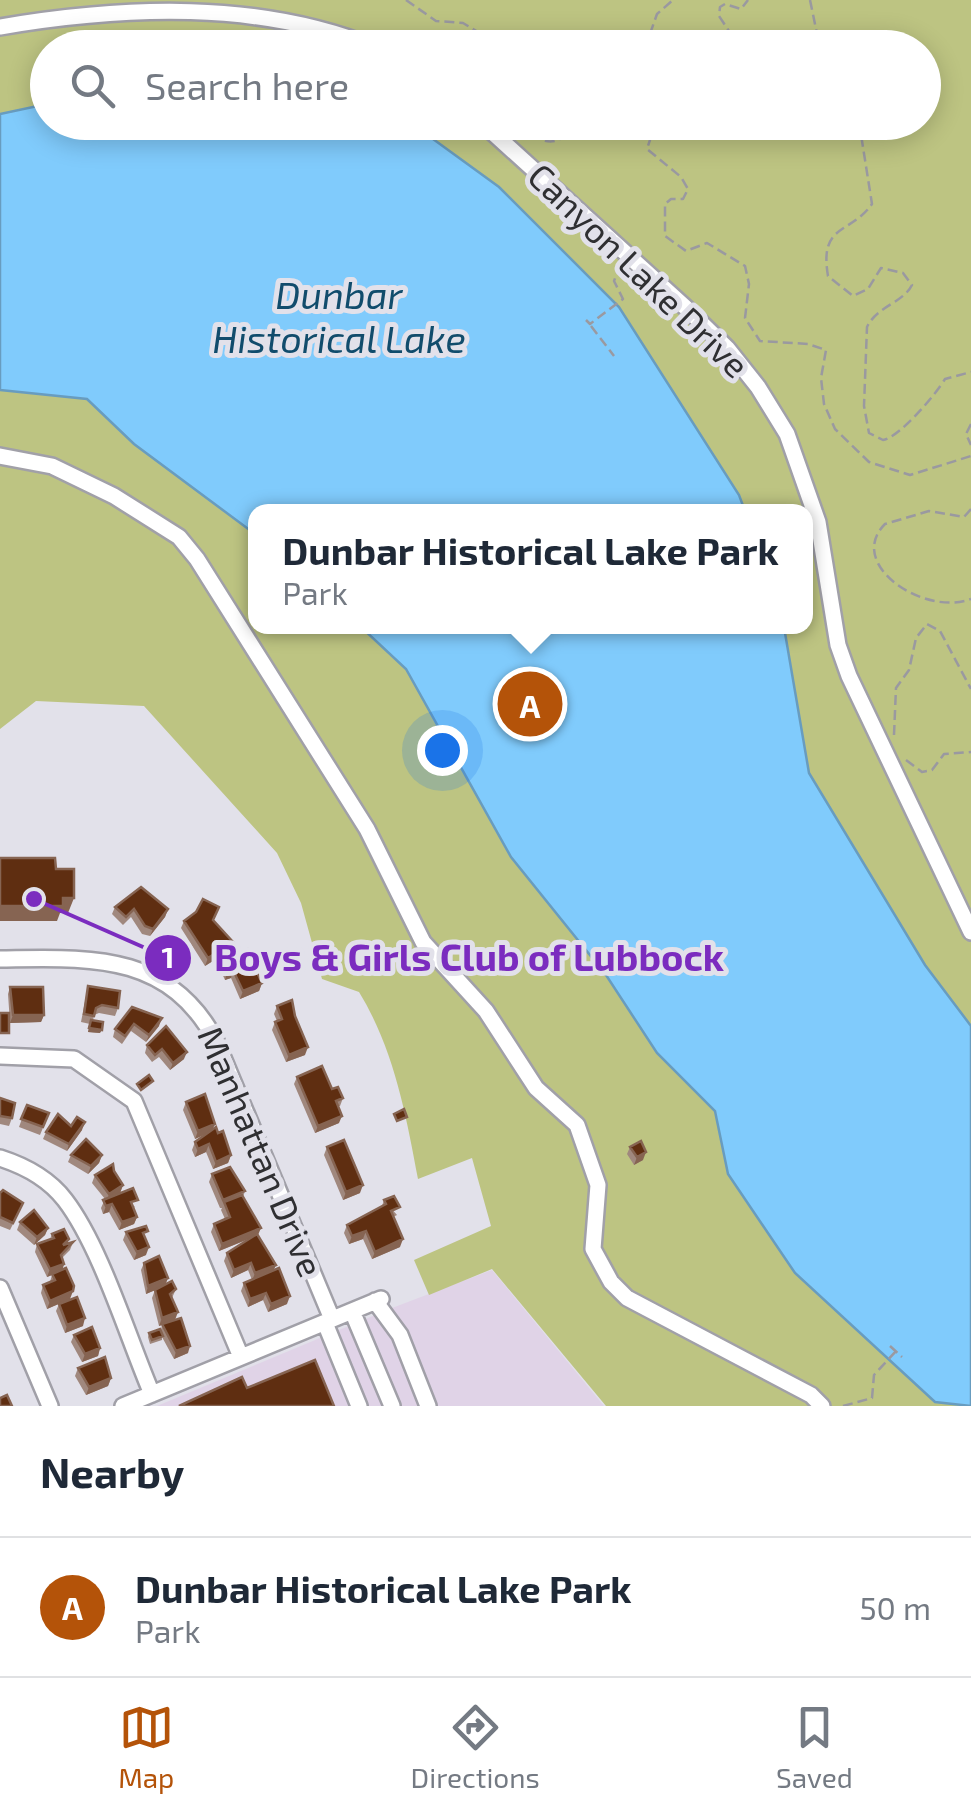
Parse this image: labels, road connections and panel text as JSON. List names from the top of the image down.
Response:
{
  "streets": {
    "street": ["Canyon Lake Drive", "Manhattan Drive"]
  },
  "water": ["Dunbar Historical Lake"],
  "places": ["Boys & Girls Club of Lubbock"],
  "page": {
    "search": "Search here",
    "popup": ["Dunbar Historical Lake Park", "Park"],
    "pins": "A",
    "heading": "Nearby",
    "list": [
      {
        "mark": "A",
        "name": "Dunbar Historical Lake Park",
        "note": "Park",
        "value": "50 m"
      }
    ],
    "nav": ["Map", "Directions", "Saved"]
  }
}
